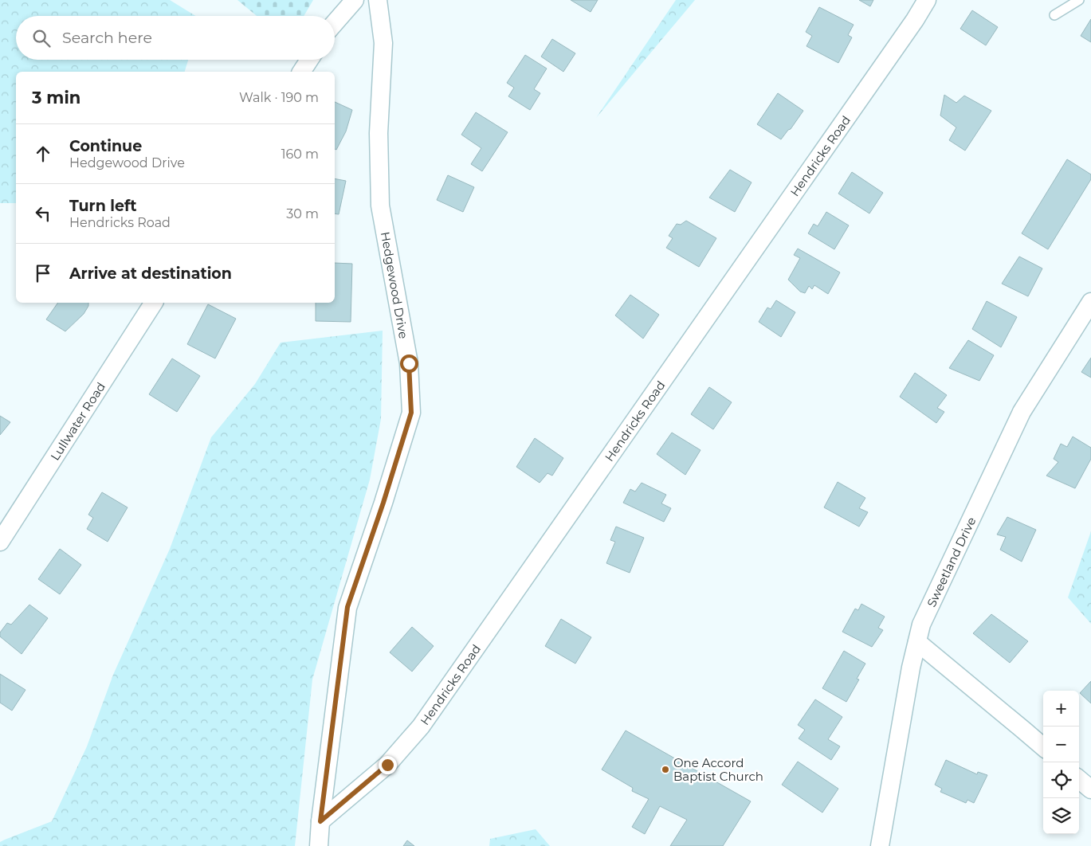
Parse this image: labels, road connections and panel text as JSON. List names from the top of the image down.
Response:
{
  "streets": {
    "street": [
      "Hendricks Road",
      "Hedgewood Drive",
      "Lullwater Road",
      "Sweetland Drive"
    ]
  },
  "crossings": [
    ["Hendricks Road", "Hedgewood Drive"]
  ],
  "places": ["One Accord Baptist Church"],
  "page": {
    "search": "Search here",
    "heading": ["3 min", "Walk · 190 m"],
    "list": [
      ["Continue", "Hedgewood Drive", "160 m"],
      ["Turn left", "Hendricks Road", "30 m"],
      "Arrive at destination"
    ],
    "map_buttons": ["+", "−"]
  }
}
